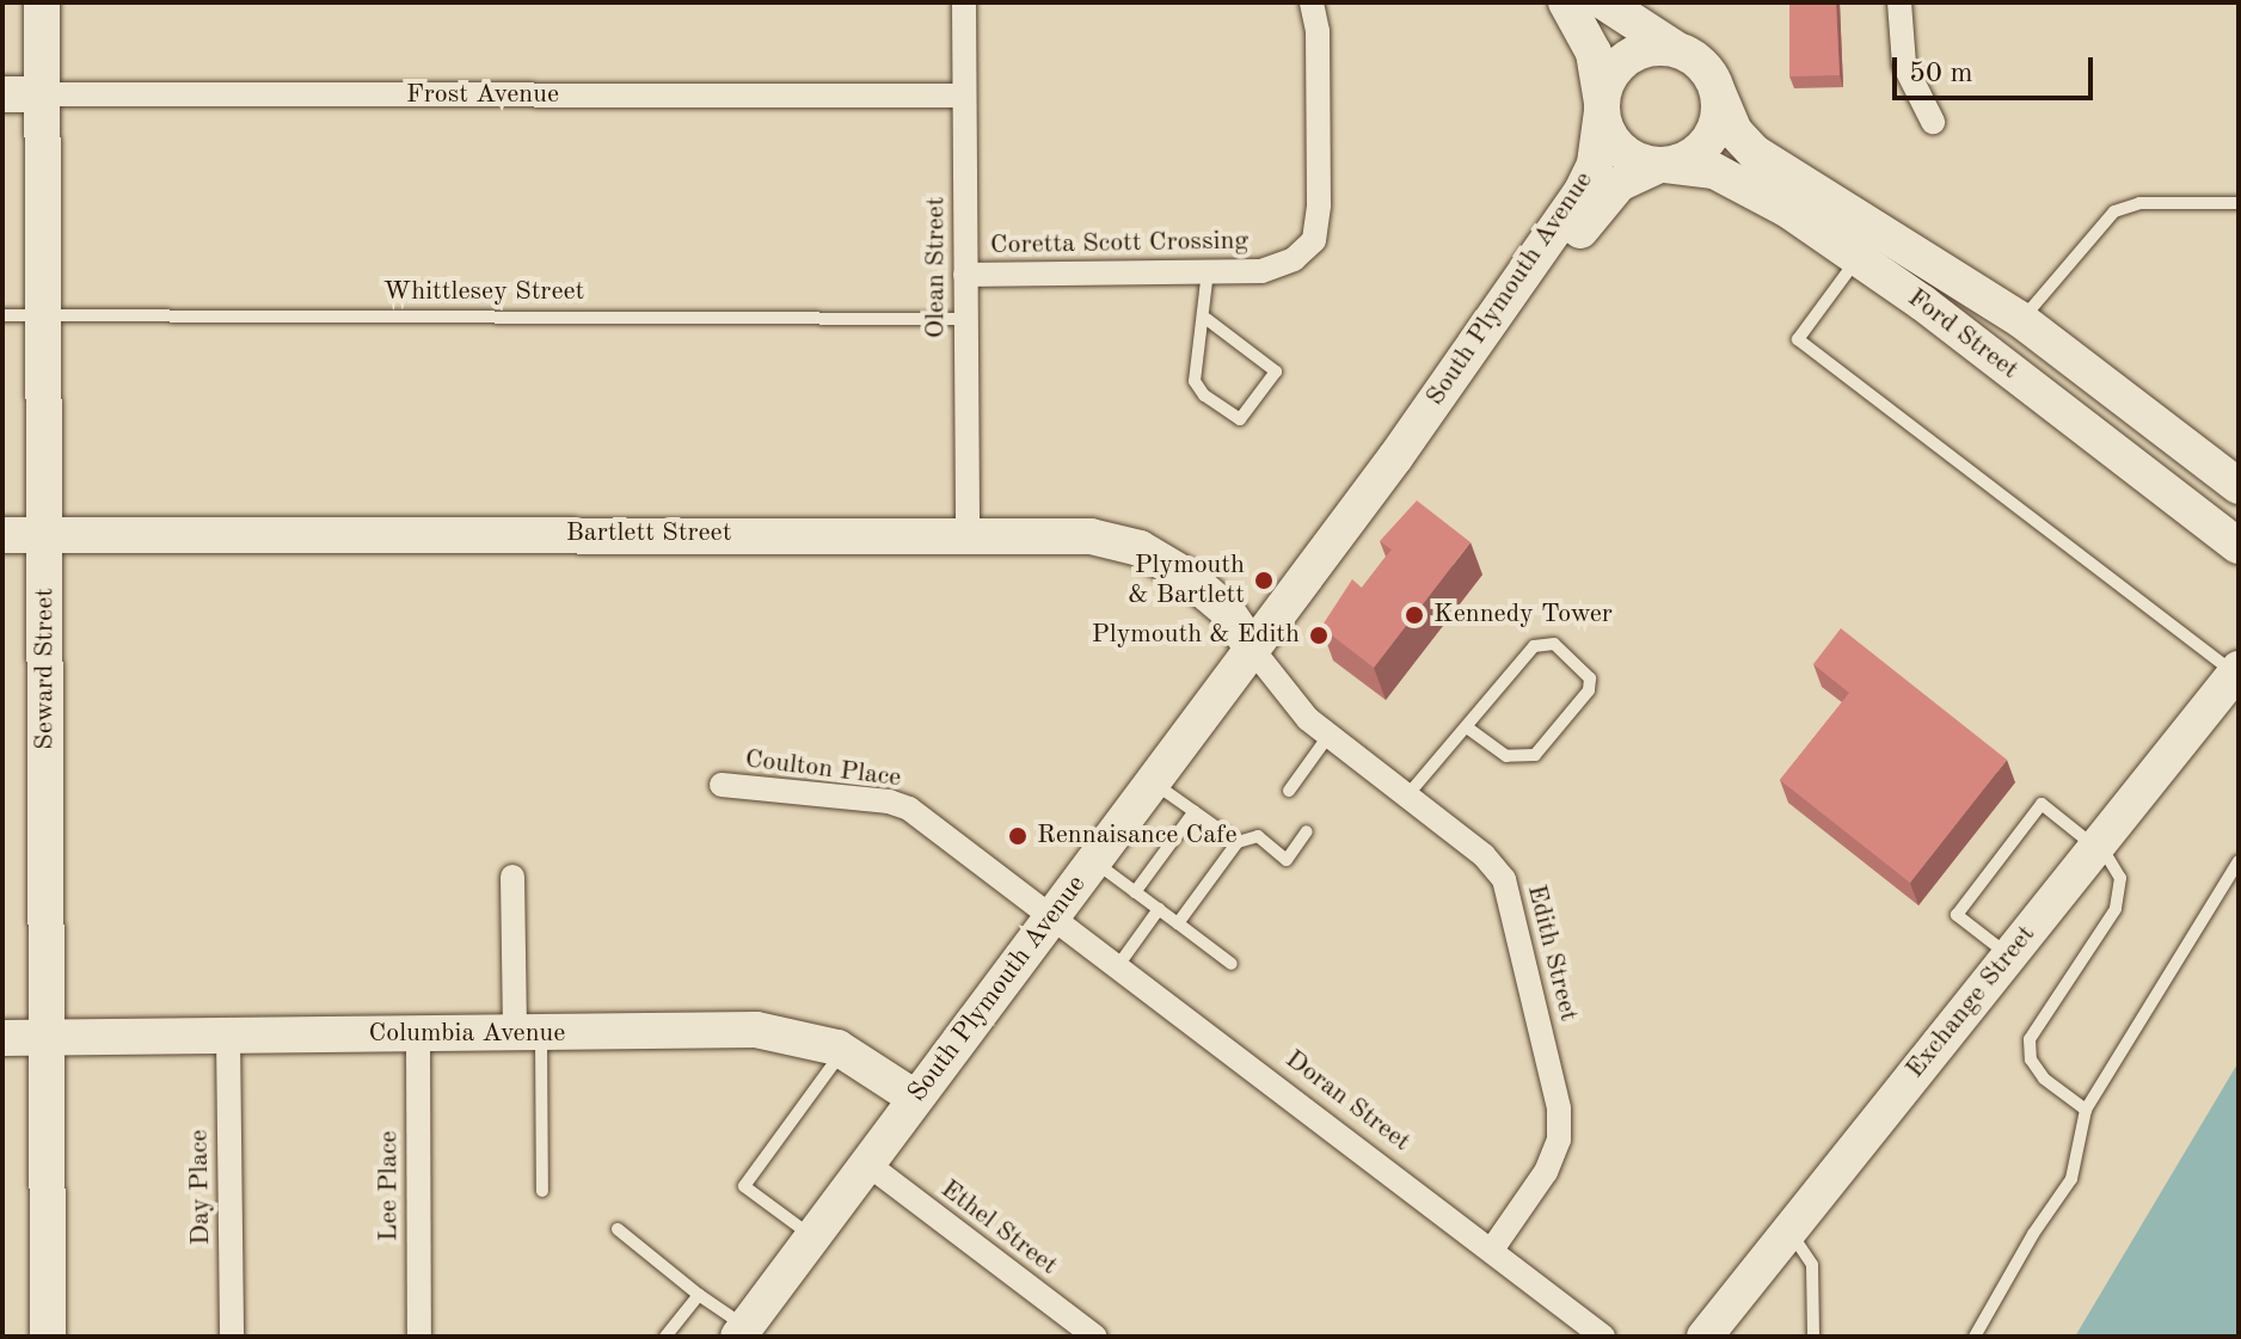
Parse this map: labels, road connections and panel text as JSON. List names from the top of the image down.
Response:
{
  "streets": {
    "street": [
      "Frost Avenue",
      "Coretta Scott Crossing",
      "Olean Street",
      "South Plymouth Avenue",
      "Ford Street",
      "Bartlett Street",
      "Seward Street",
      "Coulton Place",
      "Edith Street",
      "Exchange Street",
      "Columbia Avenue",
      "Doran Street",
      "Lee Place",
      "Day Place",
      "Ethel Street"
    ],
    "lane": ["Whittlesey Street"]
  },
  "crossings": [
    ["Frost Avenue", "Olean Street"],
    ["Frost Avenue", "Seward Street"],
    ["Coretta Scott Crossing", "Olean Street"],
    ["Olean Street", "Whittlesey Street"],
    ["Olean Street", "Bartlett Street"],
    ["South Plymouth Avenue", "Ford Street"],
    ["South Plymouth Avenue", "Bartlett Street"],
    ["South Plymouth Avenue", "Coulton Place"],
    ["South Plymouth Avenue", "Edith Street"],
    ["South Plymouth Avenue", "Columbia Avenue"],
    ["South Plymouth Avenue", "Doran Street"],
    ["South Plymouth Avenue", "Ethel Street"],
    ["Whittlesey Street", "Seward Street"],
    ["Bartlett Street", "Seward Street"],
    ["Bartlett Street", "Edith Street"],
    ["Seward Street", "Columbia Avenue"],
    ["Coulton Place", "Doran Street"],
    ["Edith Street", "Doran Street"],
    ["Columbia Avenue", "Lee Place"],
    ["Columbia Avenue", "Day Place"]
  ],
  "places": [
    "Plymouth & Bartlett",
    "Kennedy Tower",
    "Plymouth & Edith",
    "Rennaisance Cafe"
  ],
  "scale_bar": "50 m"
}
